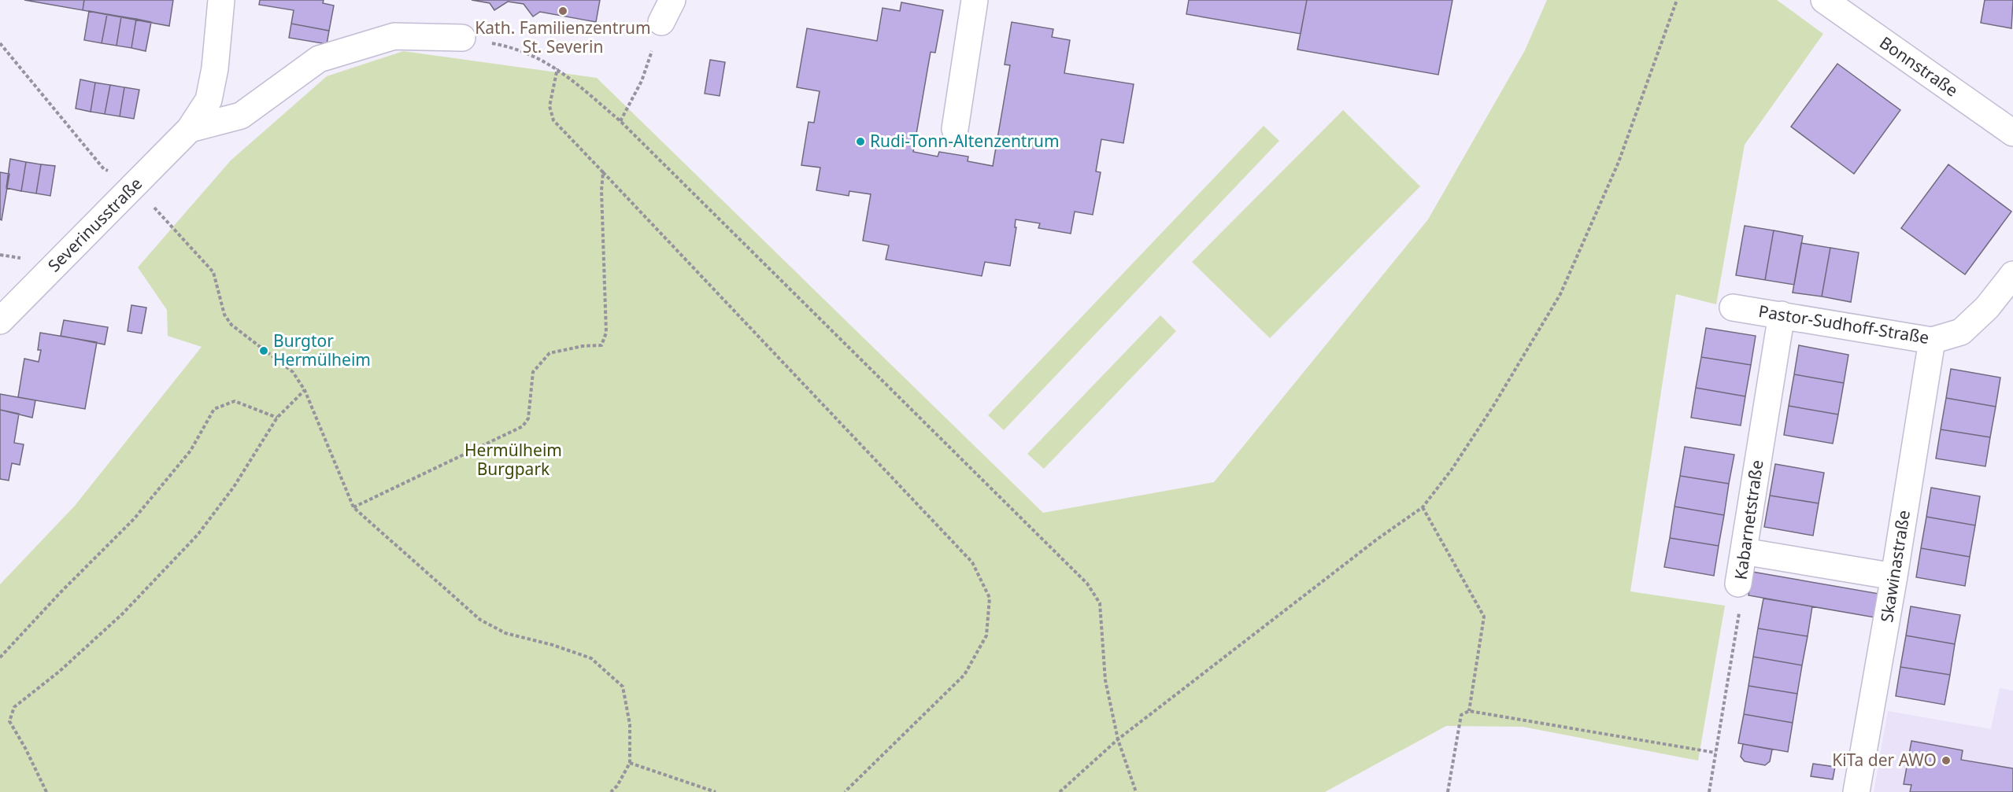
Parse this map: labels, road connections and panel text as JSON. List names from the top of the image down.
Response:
{
  "streets": {
    "street": [
      "Bonnstraße",
      "Severinusstraße",
      "Pastor-Sudhoff-Straße",
      "Kabarnetstraße",
      "Skawinastraße"
    ]
  },
  "crossings": [
    ["Pastor-Sudhoff-Straße", "Kabarnetstraße"],
    ["Pastor-Sudhoff-Straße", "Skawinastraße"]
  ],
  "parks": ["Hermülheim Burgpark"],
  "places": [
    "Kath. Familienzentrum St. Severin",
    "Rudi-Tonn-Altenzentrum",
    "Burgtor Hermülheim",
    "KiTa der AWO"
  ]
}
